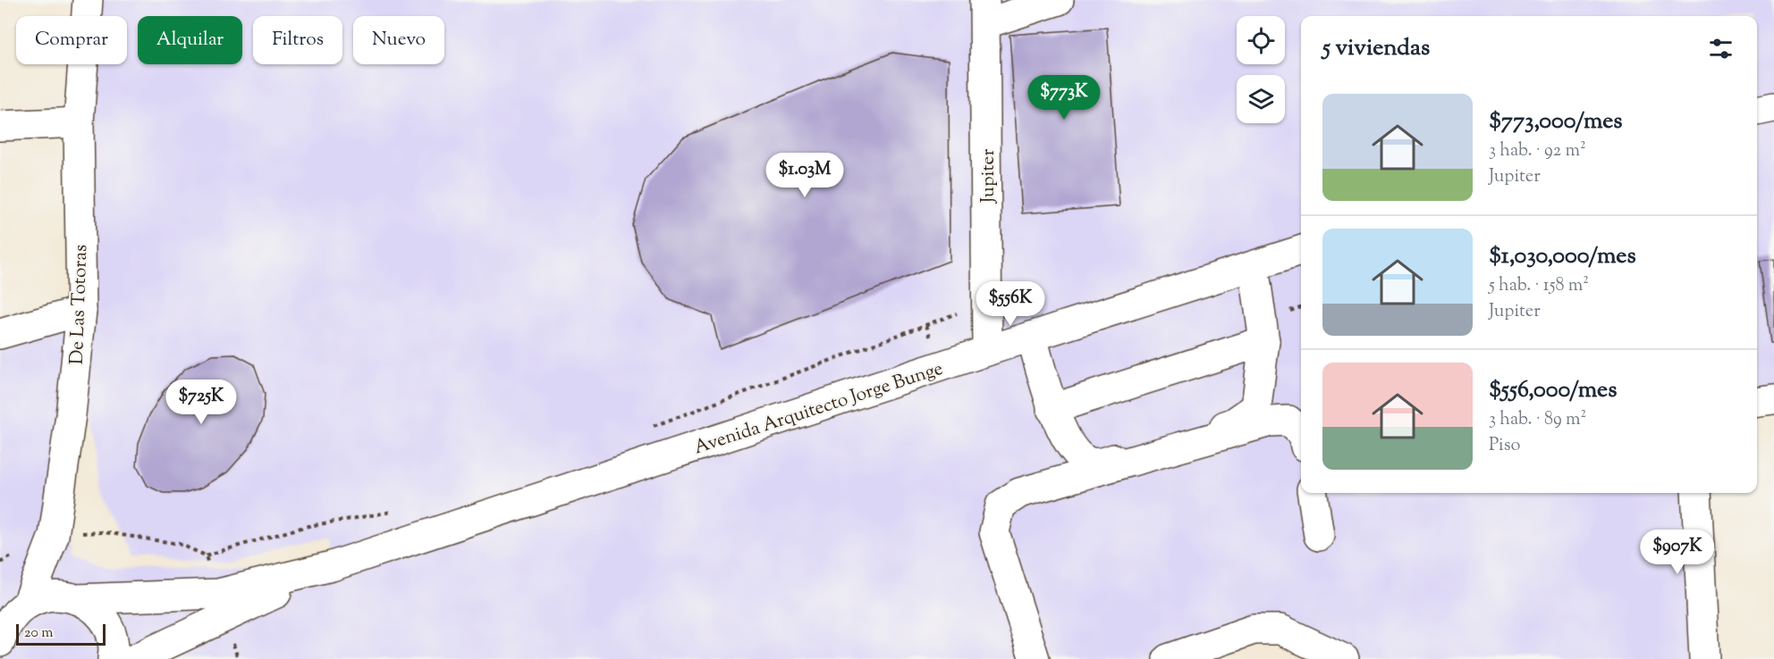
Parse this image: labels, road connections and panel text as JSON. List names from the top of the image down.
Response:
{
  "streets": {
    "main road": ["Jupiter", "De Las Totoras", "Avenida Arquitecto Jorge Bunge"]
  },
  "crossings": [
    ["Jupiter", "Avenida Arquitecto Jorge Bunge"],
    ["De Las Totoras", "Avenida Arquitecto Jorge Bunge"]
  ],
  "scale_bar": "20 m",
  "page": {
    "chip": [
      "Comprar",
      "Alquilar",
      "Filtros",
      "Nuevo"
    ],
    "heading": "5 viviendas",
    "price": [
      "$773K",
      "$1.03M",
      "$556K",
      "$725K",
      "$907K"
    ],
    "list": [
      {
        "name": "$773,000/mes",
        "note": "3 hab. · 92 m² · Jupiter"
      },
      {
        "name": "$1,030,000/mes",
        "note": "5 hab. · 158 m² · Jupiter"
      },
      {
        "name": "$556,000/mes",
        "note": "3 hab. · 89 m² · Piso"
      }
    ],
    "scale": "20 m"
  }
}
